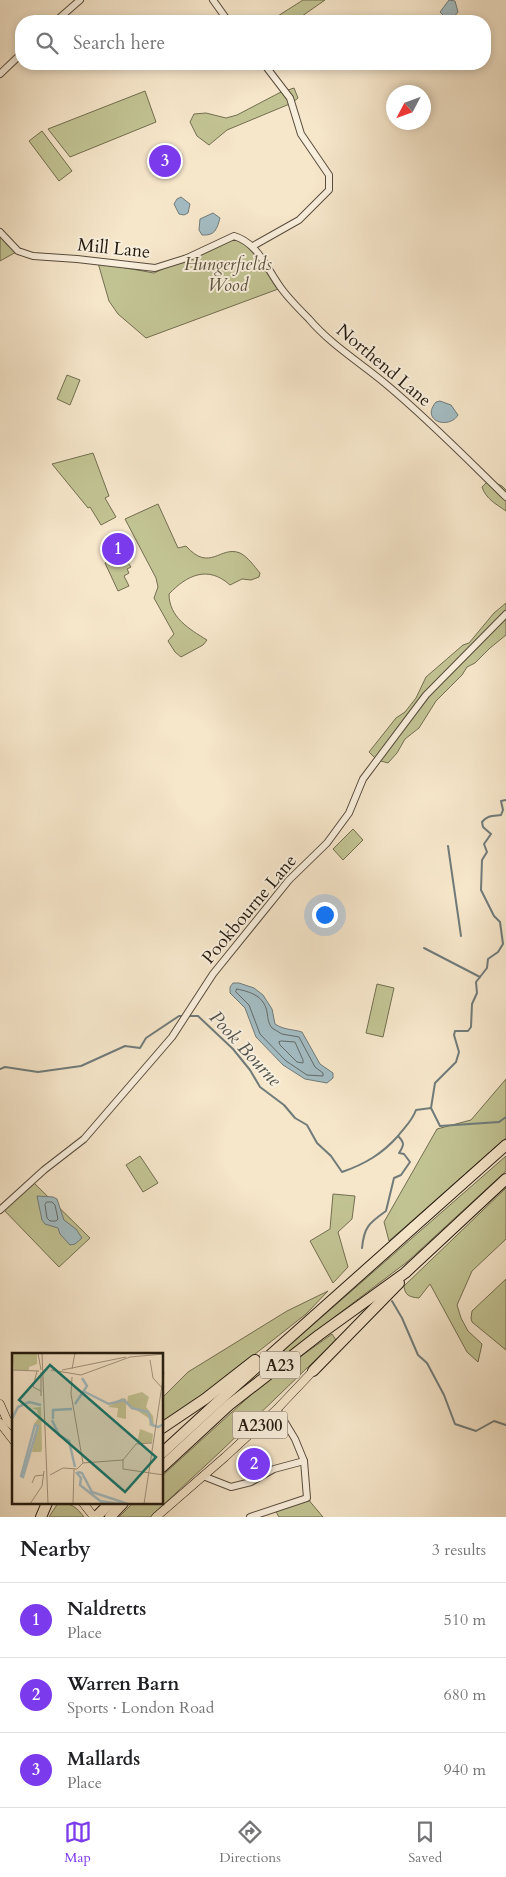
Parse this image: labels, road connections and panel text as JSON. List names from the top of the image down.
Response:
{
  "streets": {
    "highway": ["A23"],
    "main road": ["A2300"],
    "street": ["Mill Lane", "Northend Lane", "Pookbourne Lane"]
  },
  "crossings": [
    ["Mill Lane", "Northend Lane"]
  ],
  "water": ["Pook Bourne"],
  "parks": ["Hungerfields Wood"],
  "north": "bottom left",
  "page": {
    "search": "Search here",
    "pins": ["3", "1", "2"],
    "heading": ["Nearby", "3 results"],
    "list": [
      {
        "mark": "1",
        "name": "Naldretts",
        "note": "Place",
        "value": "510 m"
      },
      {
        "mark": "2",
        "name": "Warren Barn",
        "note": "Sports · London Road",
        "value": "680 m"
      },
      {
        "mark": "3",
        "name": "Mallards",
        "note": "Place",
        "value": "940 m"
      }
    ],
    "nav": ["Map", "Directions", "Saved"]
  }
}
